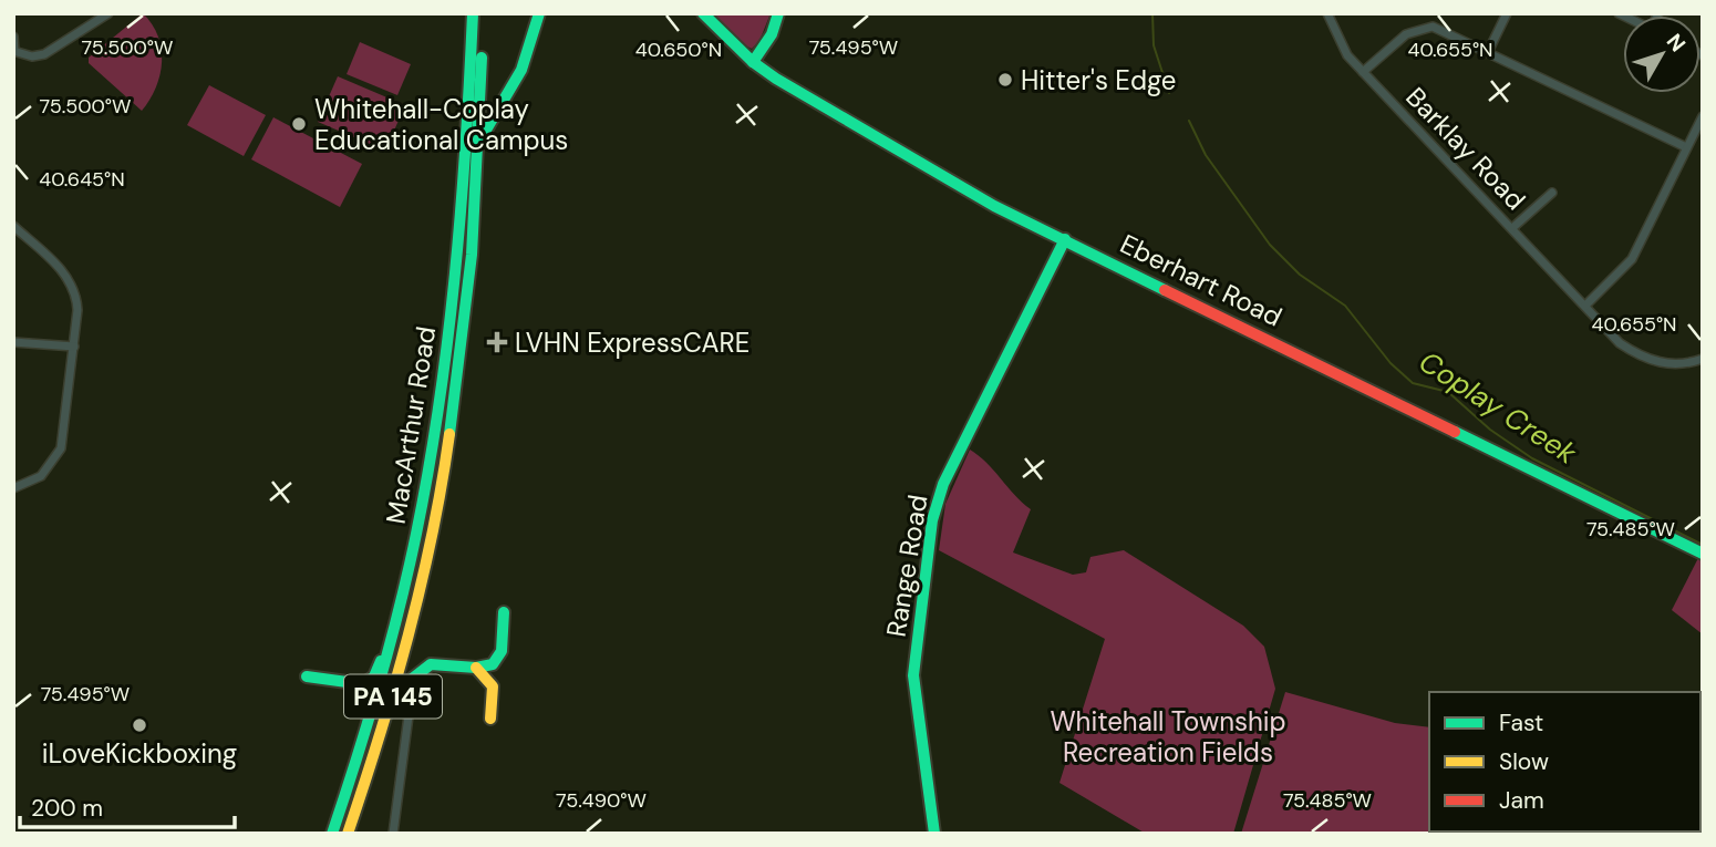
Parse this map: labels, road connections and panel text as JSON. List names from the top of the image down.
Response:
{
  "streets": {
    "main road": [
      "Eberhart Road",
      "MacArthur Road",
      "Range Road",
      "PA 145"
    ],
    "street": ["Barklay Road"]
  },
  "crossings": [
    ["Eberhart Road", "Range Road"]
  ],
  "water": ["Coplay Creek"],
  "parks": ["Whitehall Township Recreation Fields"],
  "places": {
    "other": ["Hitter's Edge", "Whitehall-Coplay Educational Campus", "iLoveKickboxing"],
    "health": ["LVHN ExpressCARE"]
  },
  "legend": ["Fast", "Slow", "Jam"],
  "scale_bar": "200 m",
  "north": "top right",
  "coordinates": [
    "75.500°W",
    "75.495°W",
    "40.650°N",
    "40.655°N",
    "40.645°N",
    "75.485°W",
    "75.490°W"
  ]
}
